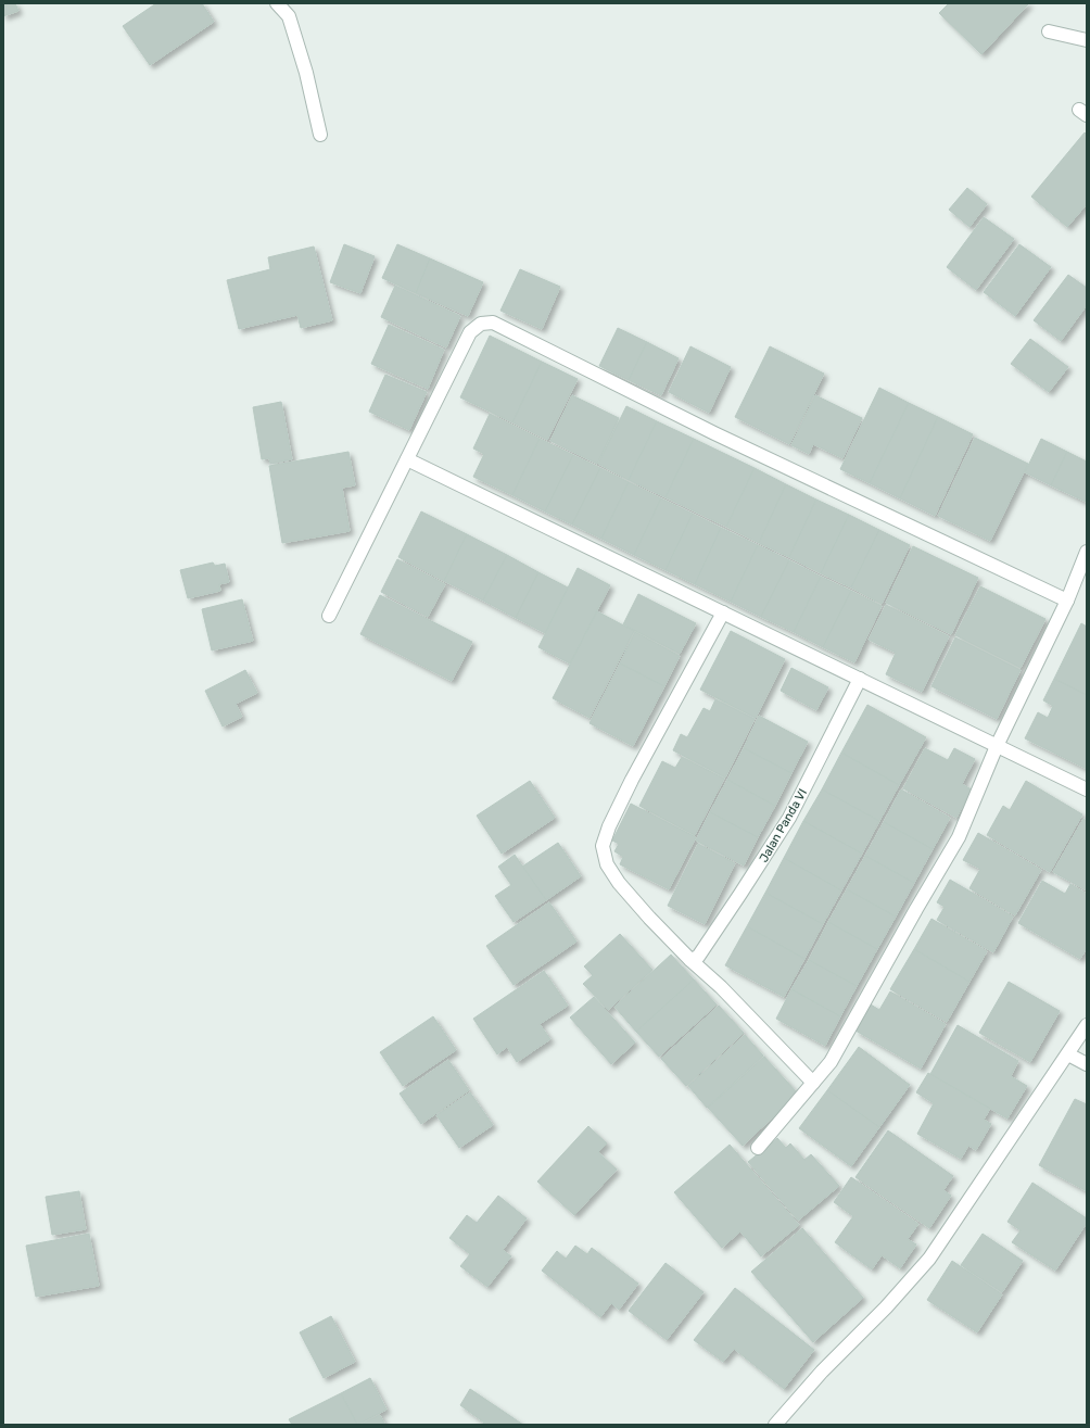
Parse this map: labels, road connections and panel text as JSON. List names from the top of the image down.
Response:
{
  "streets": {
    "street": ["Jalan Panda VI"]
  }
}
